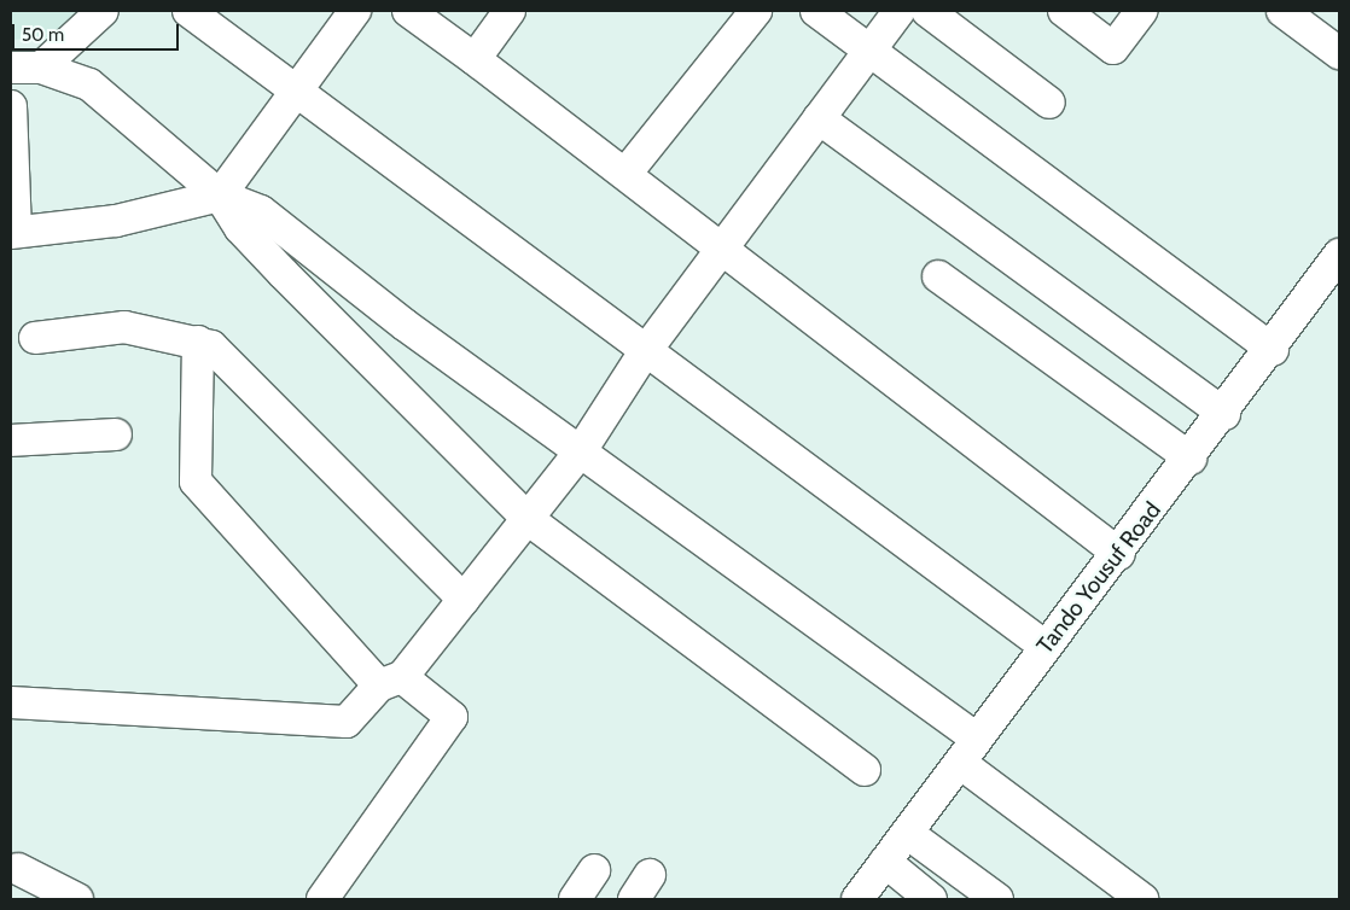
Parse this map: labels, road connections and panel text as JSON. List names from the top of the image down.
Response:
{
  "streets": {
    "street": ["Tando Yousuf Road"]
  },
  "scale_bar": "50 m"
}
